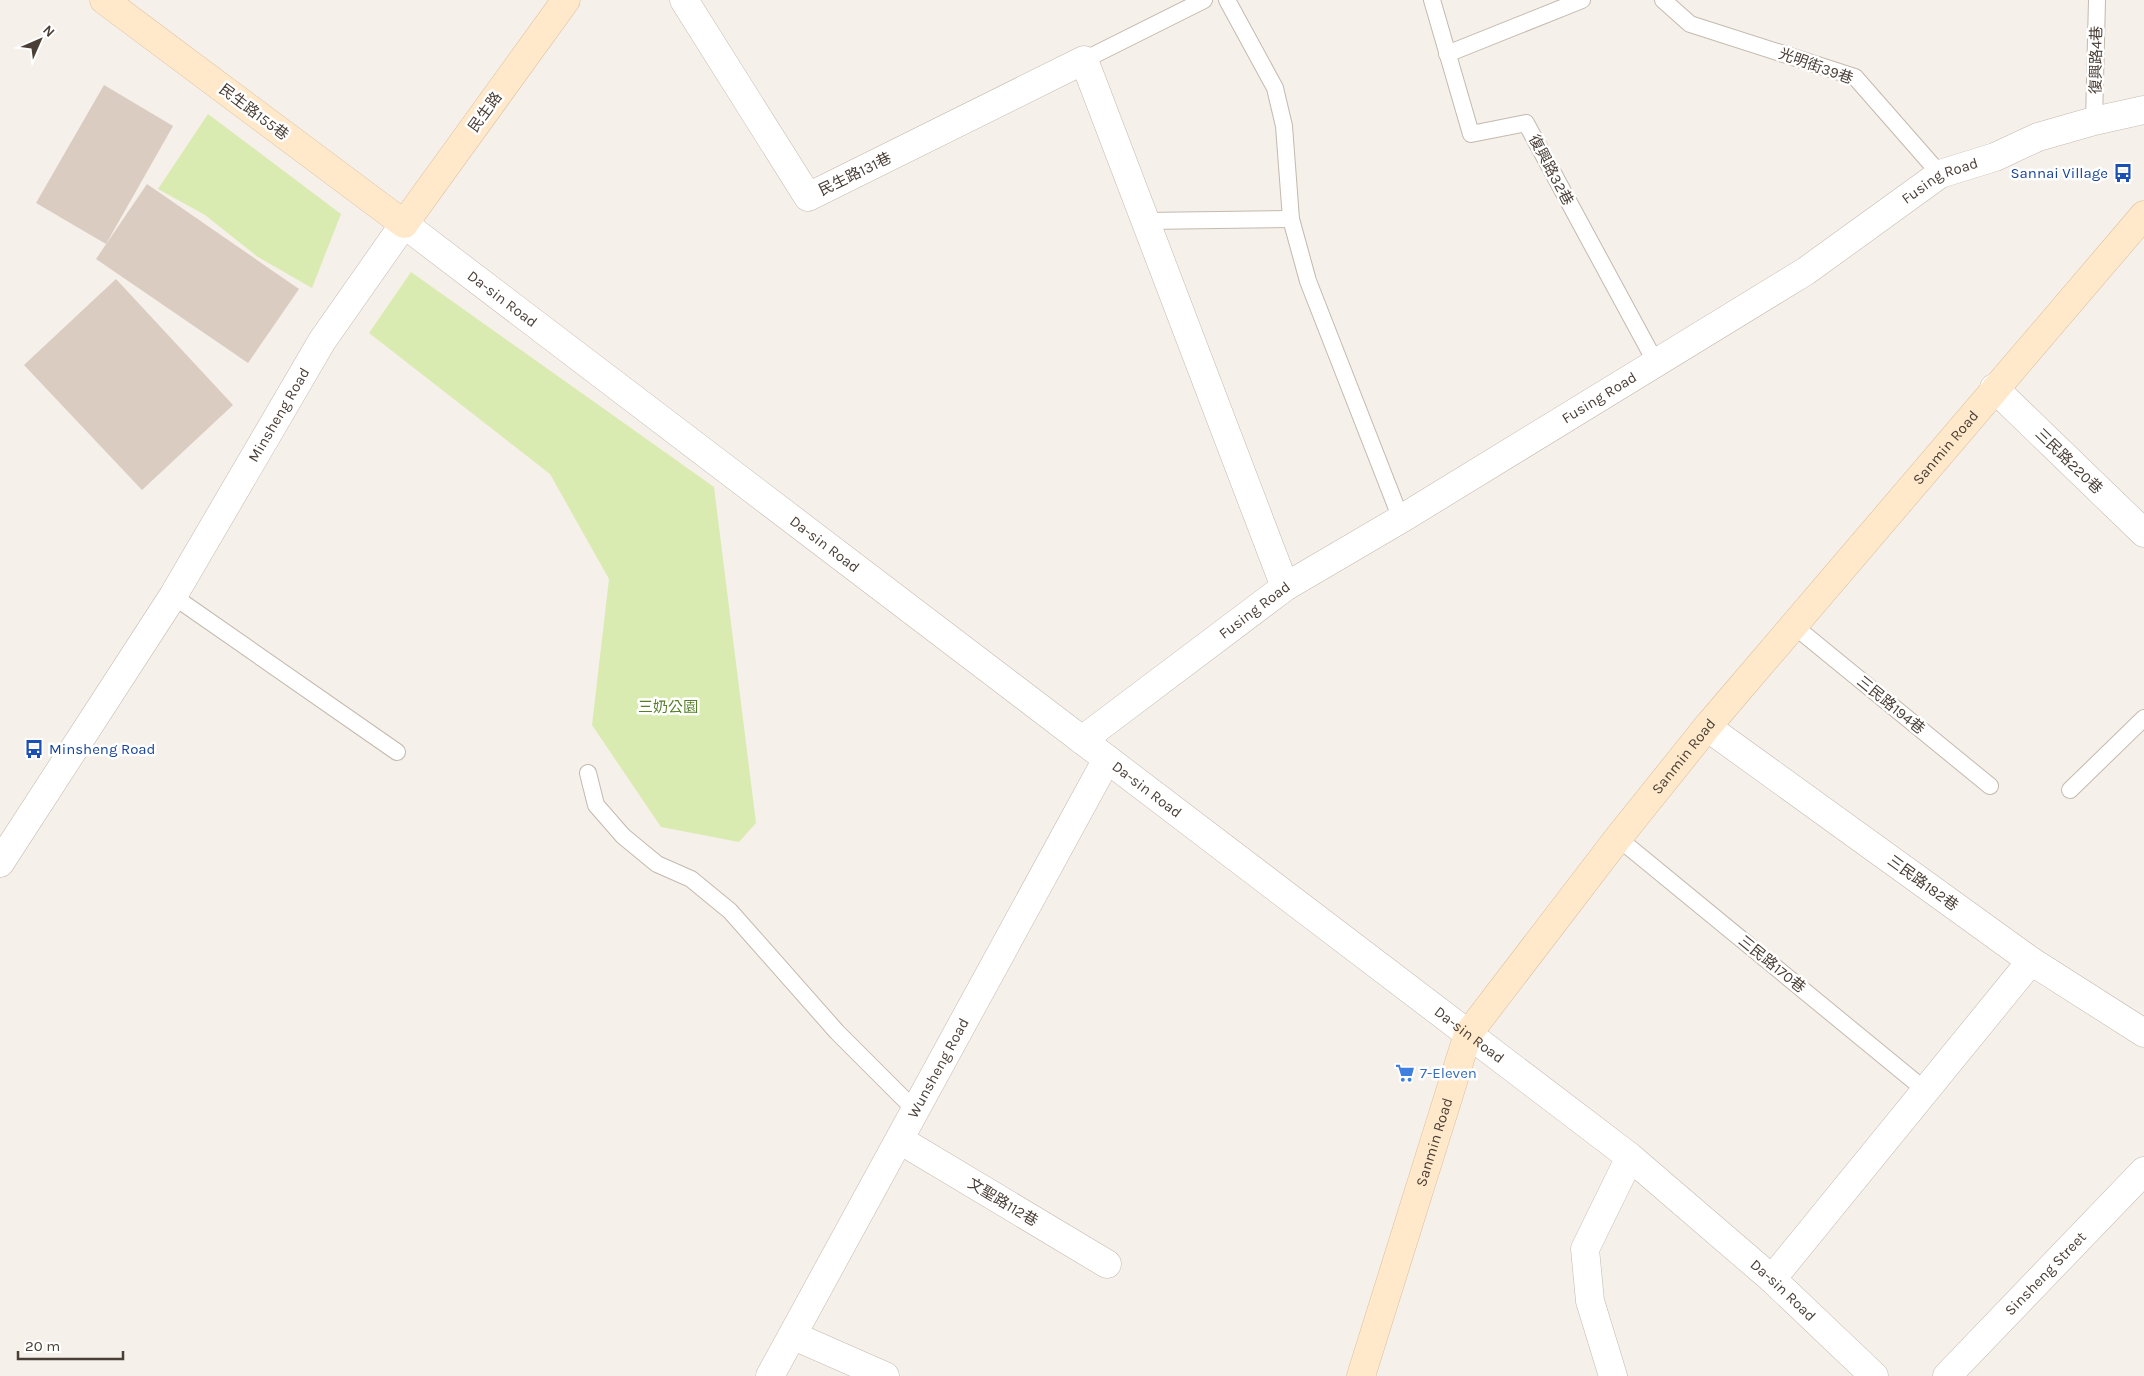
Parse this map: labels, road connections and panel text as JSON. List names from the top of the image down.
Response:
{
  "streets": {
    "main road": ["民生路155巷", "民生路", "Sanmin Road"],
    "street": [
      "民生路131巷",
      "Fusing Road",
      "Da-sin Road",
      "Minsheng Road",
      "三民路220巷",
      "三民路182巷",
      "Wunsheng Road",
      "文聖路112巷",
      "Sinsheng Street"
    ],
    "lane": [
      "復興路4巷",
      "光明街39巷",
      "復興路32巷",
      "三民路194巷",
      "三民路170巷"
    ]
  },
  "crossings": [
    ["復興路4巷", "Fusing Road"],
    ["光明街39巷", "Fusing Road"],
    ["民生路155巷", "民生路"],
    ["民生路155巷", "Da-sin Road"],
    ["民生路155巷", "Minsheng Road"],
    ["民生路", "Da-sin Road"],
    ["民生路", "Minsheng Road"],
    ["復興路32巷", "Fusing Road"],
    ["Fusing Road", "Da-sin Road"],
    ["Da-sin Road", "Minsheng Road"],
    ["Da-sin Road", "Sanmin Road"],
    ["Da-sin Road", "Wunsheng Road"],
    ["Sanmin Road", "三民路220巷"],
    ["Sanmin Road", "三民路194巷"],
    ["Sanmin Road", "三民路182巷"],
    ["Sanmin Road", "三民路170巷"],
    ["Wunsheng Road", "文聖路112巷"]
  ],
  "parks": ["三奶公園"],
  "places": {
    "bus stop": ["Sannai Village", "Minsheng Road"],
    "supermarket": ["7-Eleven"]
  },
  "scale_bar": "20 m",
  "north": "top right"
}
